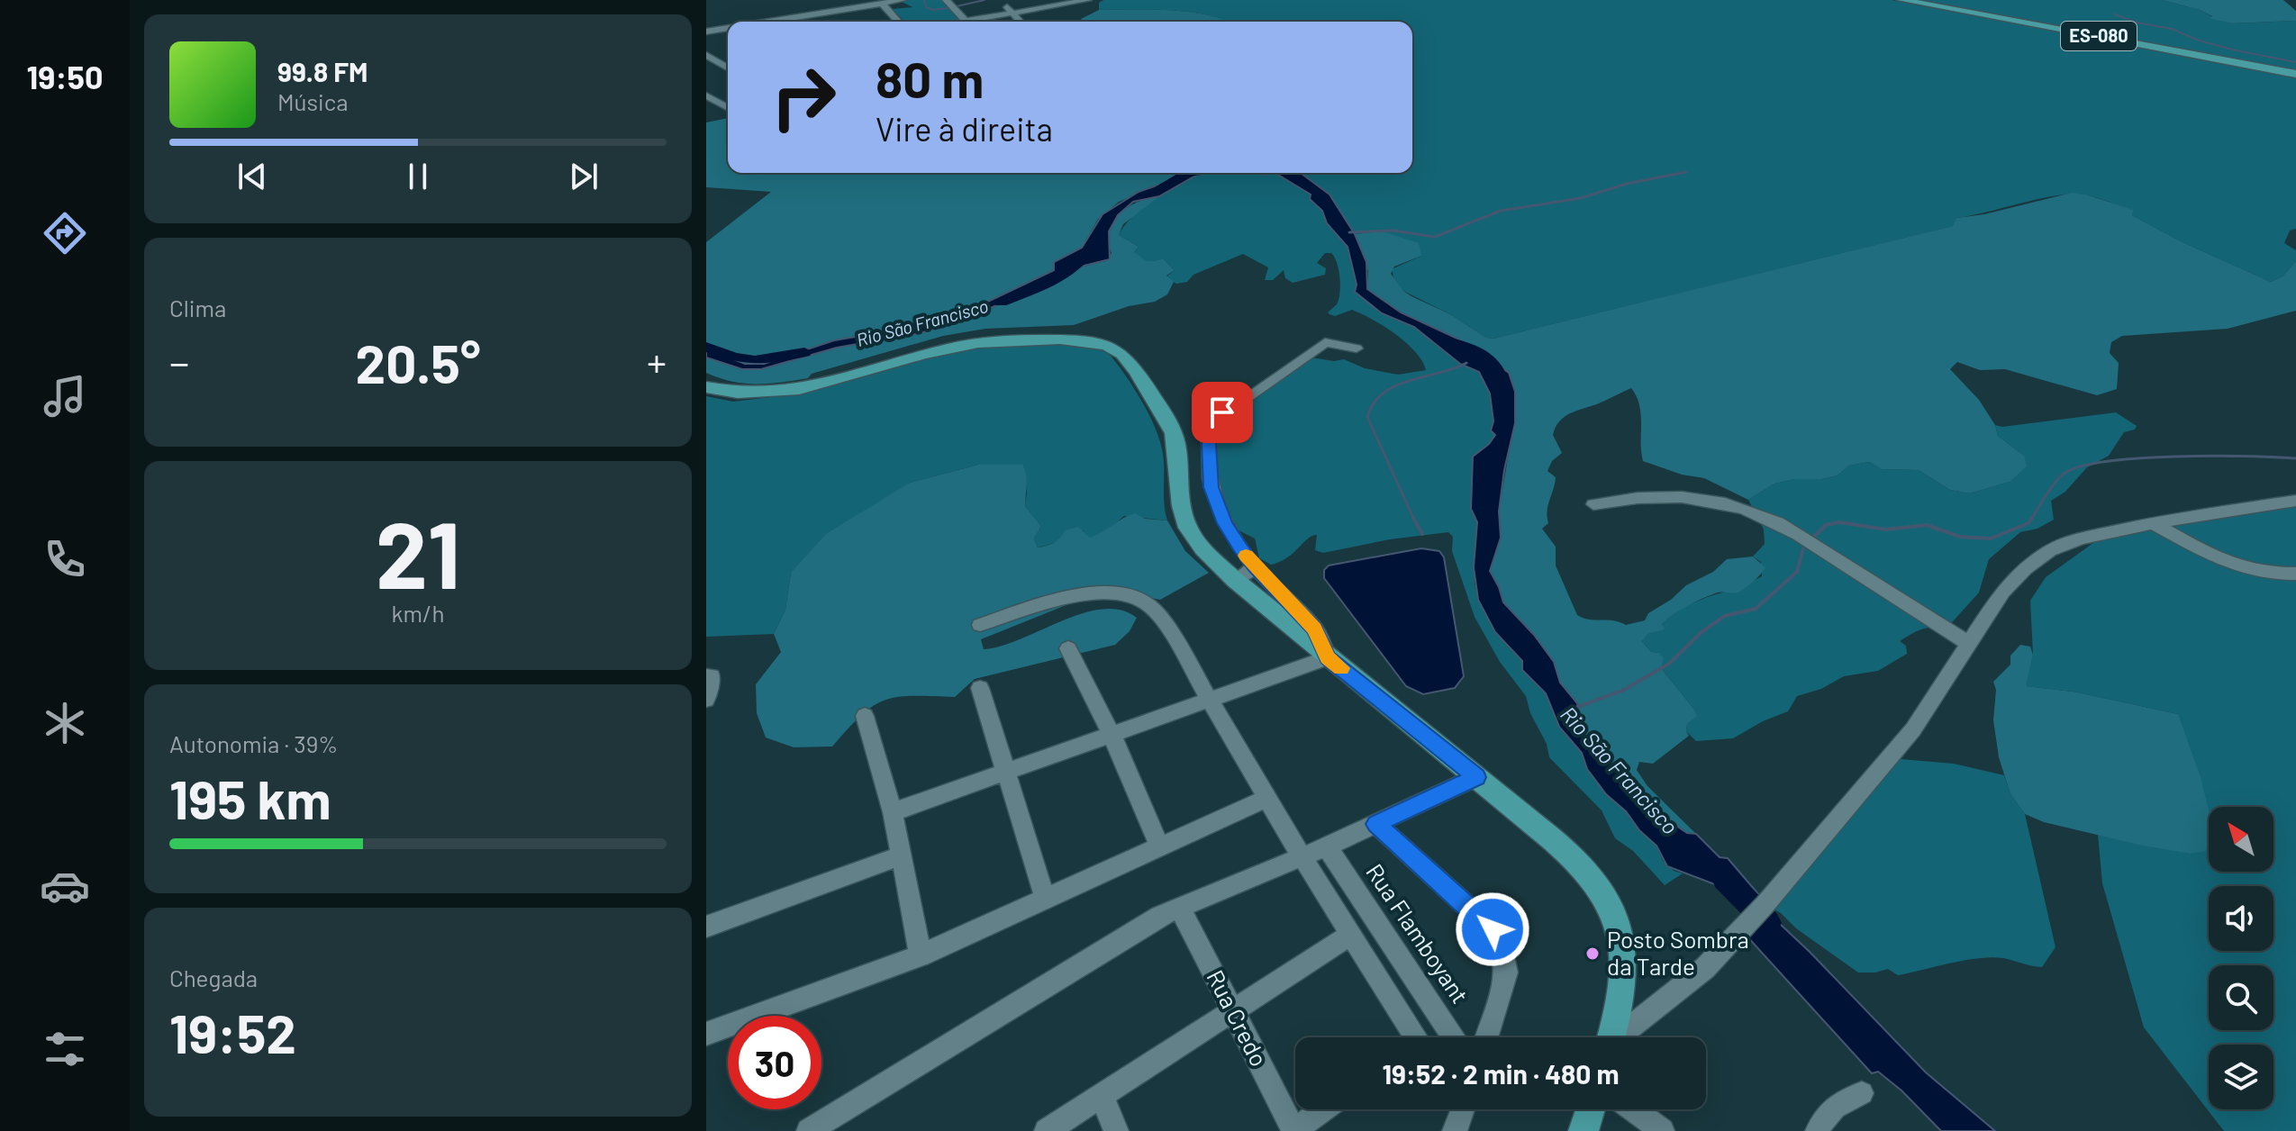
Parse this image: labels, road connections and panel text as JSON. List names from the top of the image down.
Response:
{
  "streets": {
    "main road": ["ES-080"],
    "street": ["Rua Flamboyant", "Rua Credo"]
  },
  "water": ["Rio São Francisco"],
  "places": ["Posto Sombra da Tarde"],
  "north": "top left",
  "page": {
    "tabs": "19:50",
    "turn": ["80 m", "Vire à direita"],
    "song": ["99.8 FM", "Música"],
    "tile": [
      "Clima",
      ["21", "km/h"],
      ["Autonomia · 39%", "195 km"],
      ["Chegada", "19:52"]
    ],
    "heat": ["−", "20.5°", "+"],
    "limit": "30",
    "trip": "19:52 · 2 min · 480 m"
  }
}
